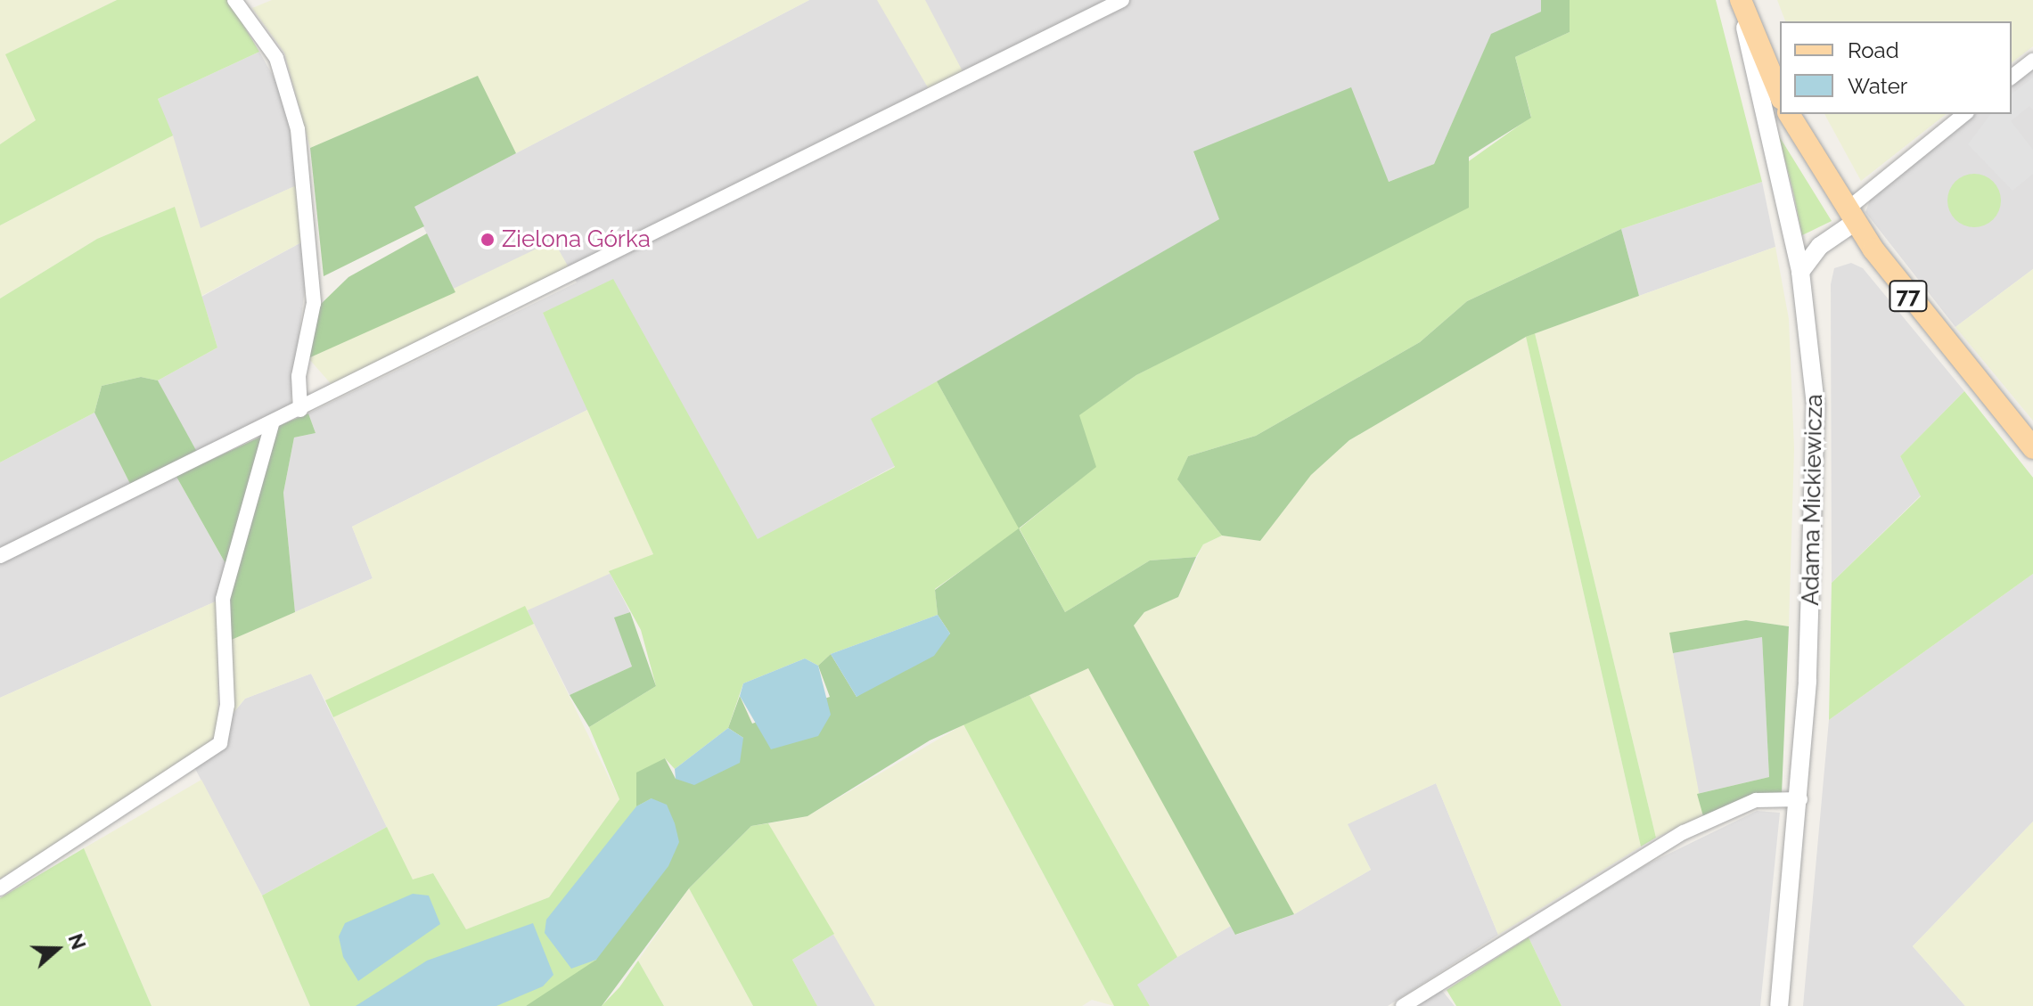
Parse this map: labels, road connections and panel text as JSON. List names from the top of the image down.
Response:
{
  "streets": {
    "main road": ["77", "Adama Mickiewicza"]
  },
  "places": ["Zielona Górka"],
  "legend": ["Road", "Water"],
  "north": "right"
}
